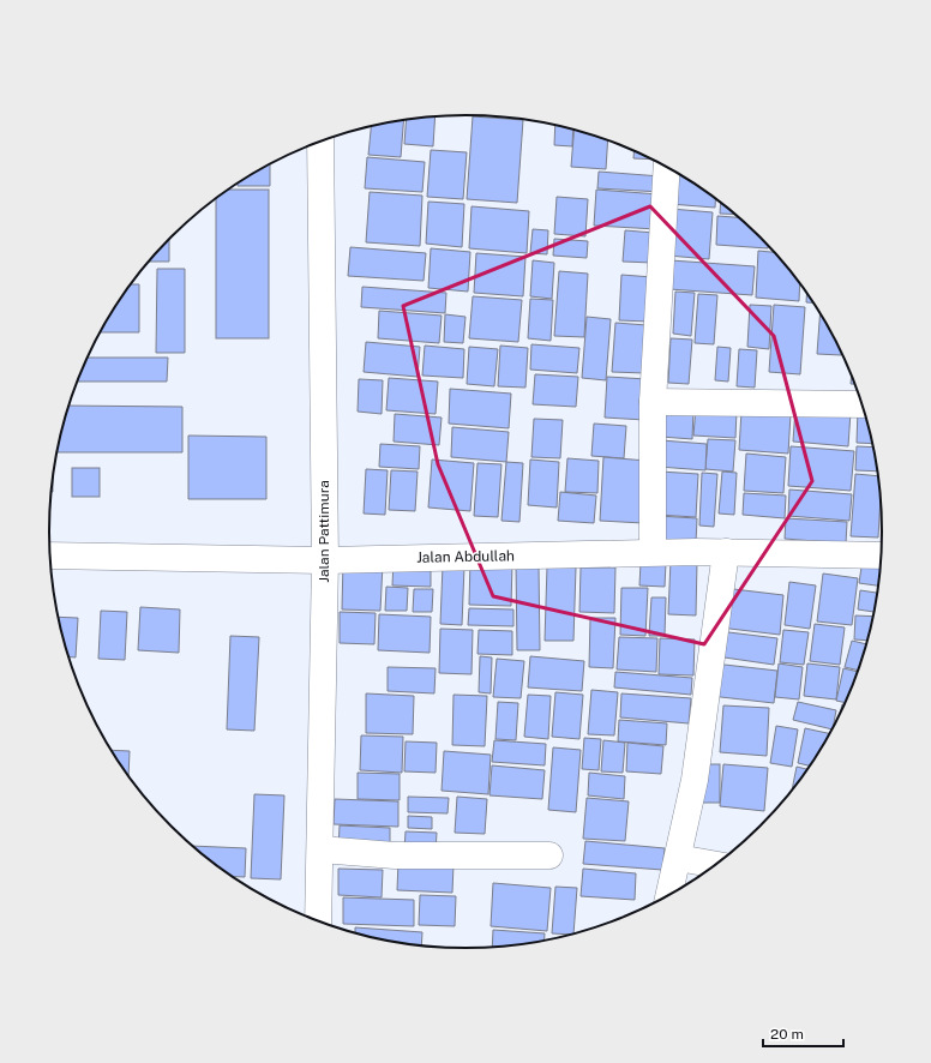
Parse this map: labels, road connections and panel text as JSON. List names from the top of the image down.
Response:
{
  "streets": {
    "street": ["Jalan Pattimura", "Jalan Abdullah"]
  },
  "crossings": [
    ["Jalan Pattimura", "Jalan Abdullah"]
  ],
  "scale_bar": "20 m"
}
